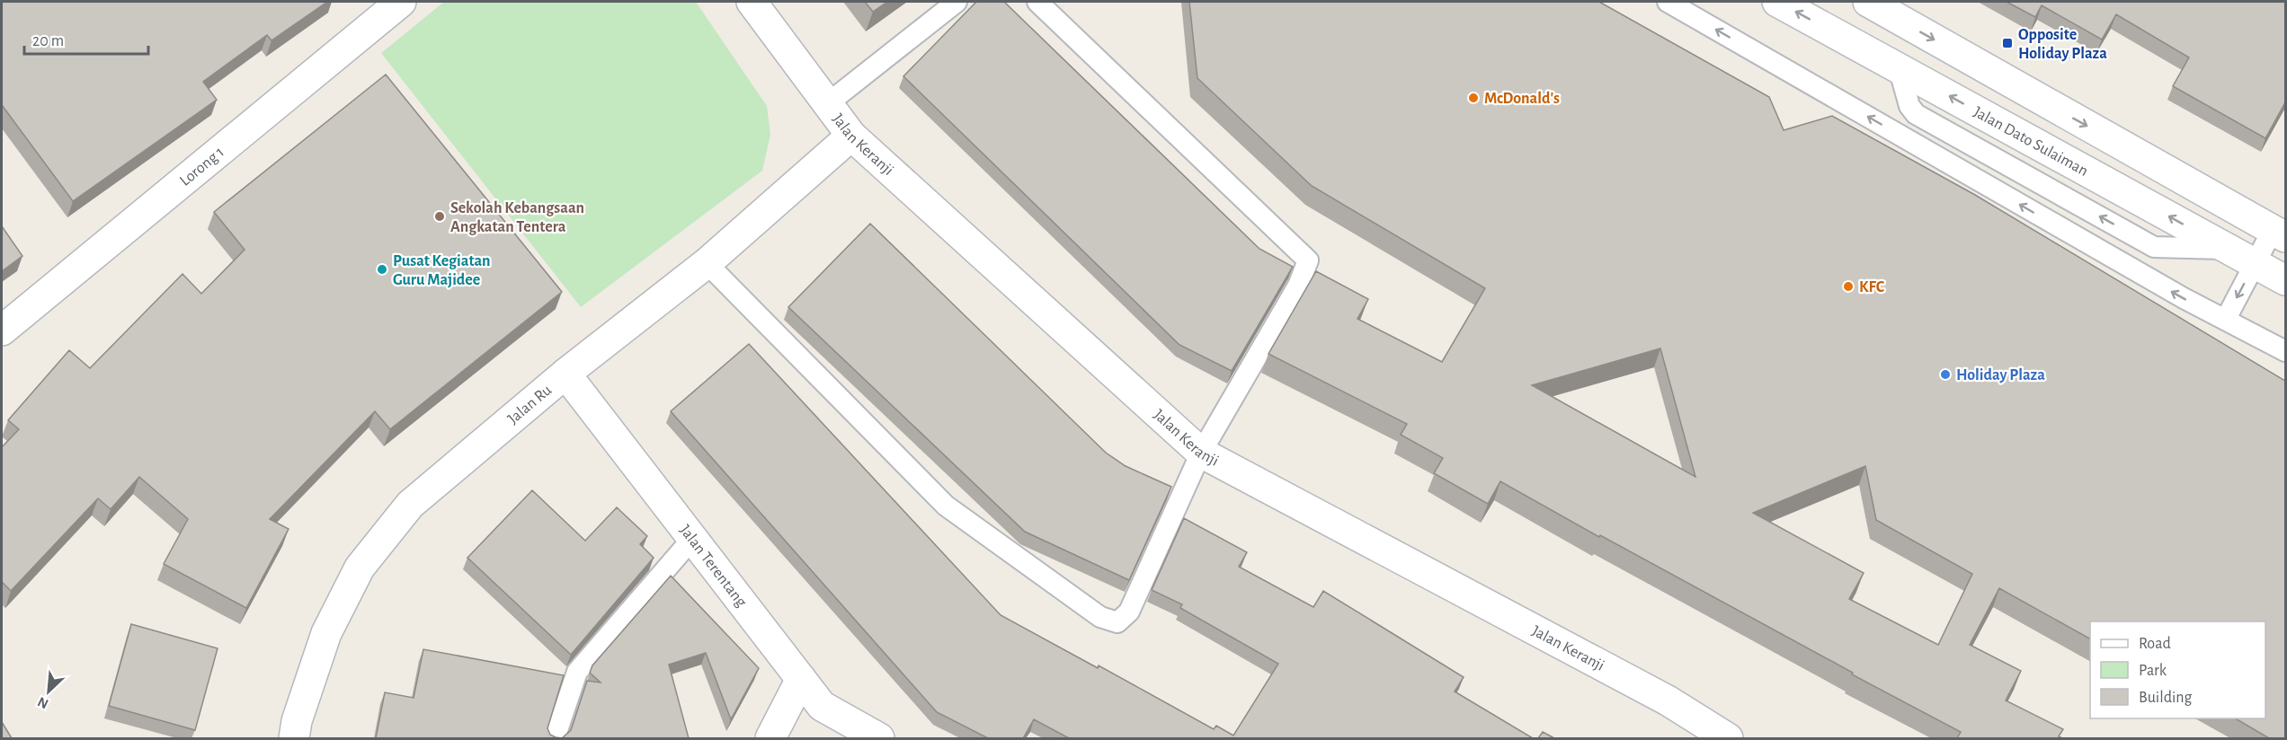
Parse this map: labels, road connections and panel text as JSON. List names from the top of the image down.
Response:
{
  "streets": {
    "street": [
      "Jalan Dato Sulaiman",
      "Jalan Keranji",
      "Lorong 1",
      "Jalan Ru",
      "Jalan Terentang"
    ]
  },
  "crossings": [
    ["Jalan Keranji", "Jalan Ru"],
    ["Jalan Ru", "Jalan Terentang"]
  ],
  "places": {
    "transit": ["Opposite Holiday Plaza"],
    "other": [
      "McDonald's",
      "Sekolah Kebangsaan Angkatan Tentera",
      "Pusat Kegiatan Guru Majidee",
      "KFC",
      "Holiday Plaza"
    ]
  },
  "legend": ["Road", "Park", "Building"],
  "scale_bar": "20 m",
  "north": "bottom left"
}
